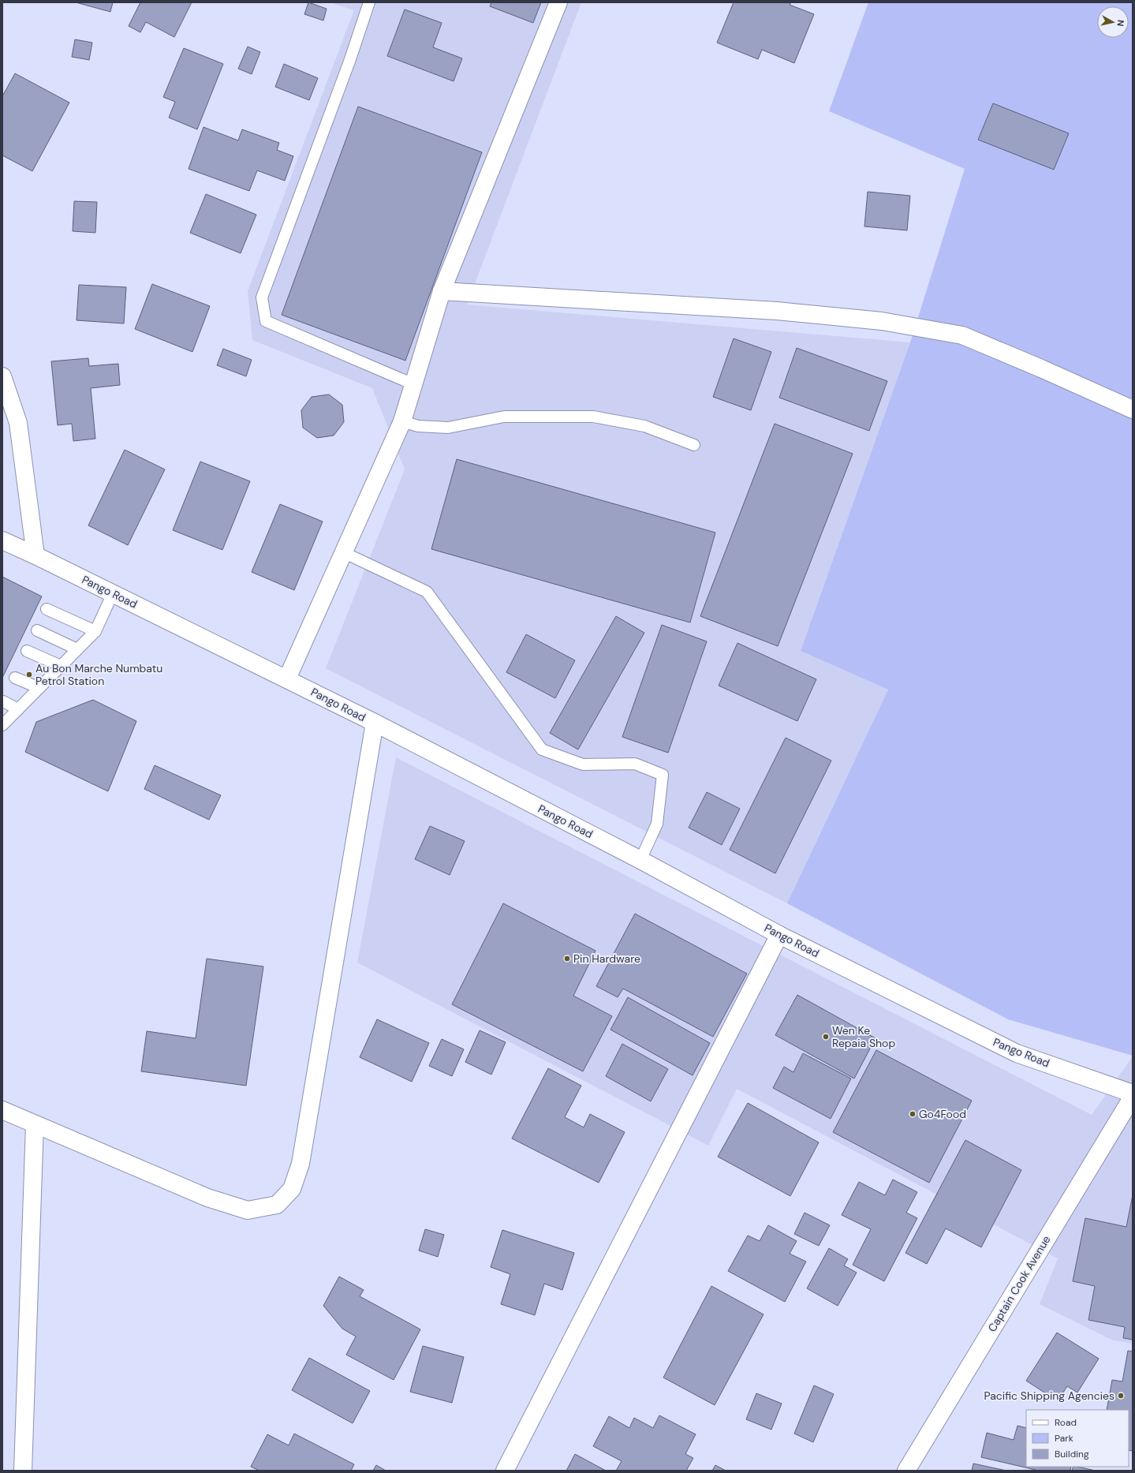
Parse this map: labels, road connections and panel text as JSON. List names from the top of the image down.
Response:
{
  "streets": {
    "street": ["Pango Road", "Captain Cook Avenue"]
  },
  "places": [
    "Au Bon Marche Numbatu Petrol Station",
    "Pin Hardware",
    "Wen Ke Repaia Shop",
    "Go4Food",
    "Pacific Shipping Agencies"
  ],
  "legend": ["Road", "Park", "Building"],
  "north": "right"
}
